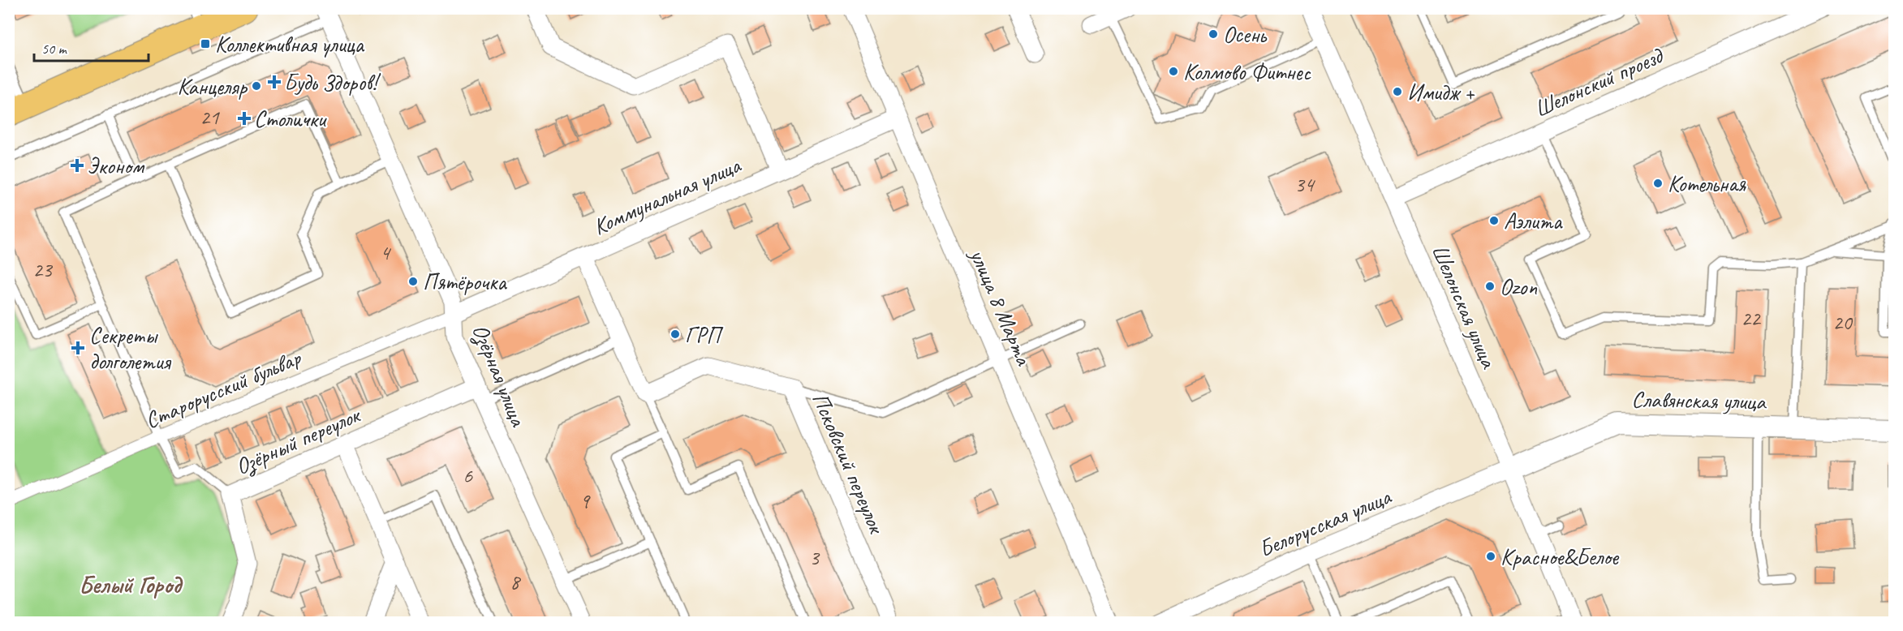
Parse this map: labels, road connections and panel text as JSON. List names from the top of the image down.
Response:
{
  "streets": {
    "street": [
      "Шелонский проезд",
      "Коммунальная улица",
      "Шелонская улица",
      "улица 8 Марта",
      "Озёрная улица",
      "Старорусский бульвар",
      "Славянская улица",
      "Озёрный переулок",
      "Псковский переулок",
      "Белорусская улица"
    ]
  },
  "crossings": [
    ["Шелонский проезд", "Шелонская улица"],
    ["Коммунальная улица", "улица 8 Марта"],
    ["Коммунальная улица", "Озёрная улица"],
    ["Коммунальная улица", "Старорусский бульвар"],
    ["Шелонская улица", "Славянская улица"],
    ["Шелонская улица", "Белорусская улица"],
    ["Озёрная улица", "Старорусский бульвар"],
    ["Озёрная улица", "Озёрный переулок"],
    ["Славянская улица", "Белорусская улица"]
  ],
  "districts": ["Белый Город"],
  "places": {
    "other": [
      "Осень",
      "Колмово Фитнес",
      "Канцеляр",
      "Имидж +",
      "Котельная",
      "Аэлита",
      "Пятёрочка",
      "Ozon",
      "ГРП",
      "Красное&Белое"
    ],
    "transit": ["Коллективная улица"],
    "health": [
      "Будь Здоров!",
      "Столички",
      "Эконом",
      "Секреты долголетия"
    ]
  },
  "house_numbers": [
    "21",
    "34",
    "4",
    "23",
    "22",
    "20",
    "6",
    "9",
    "3",
    "8"
  ],
  "scale_bar": "50 m"
}
